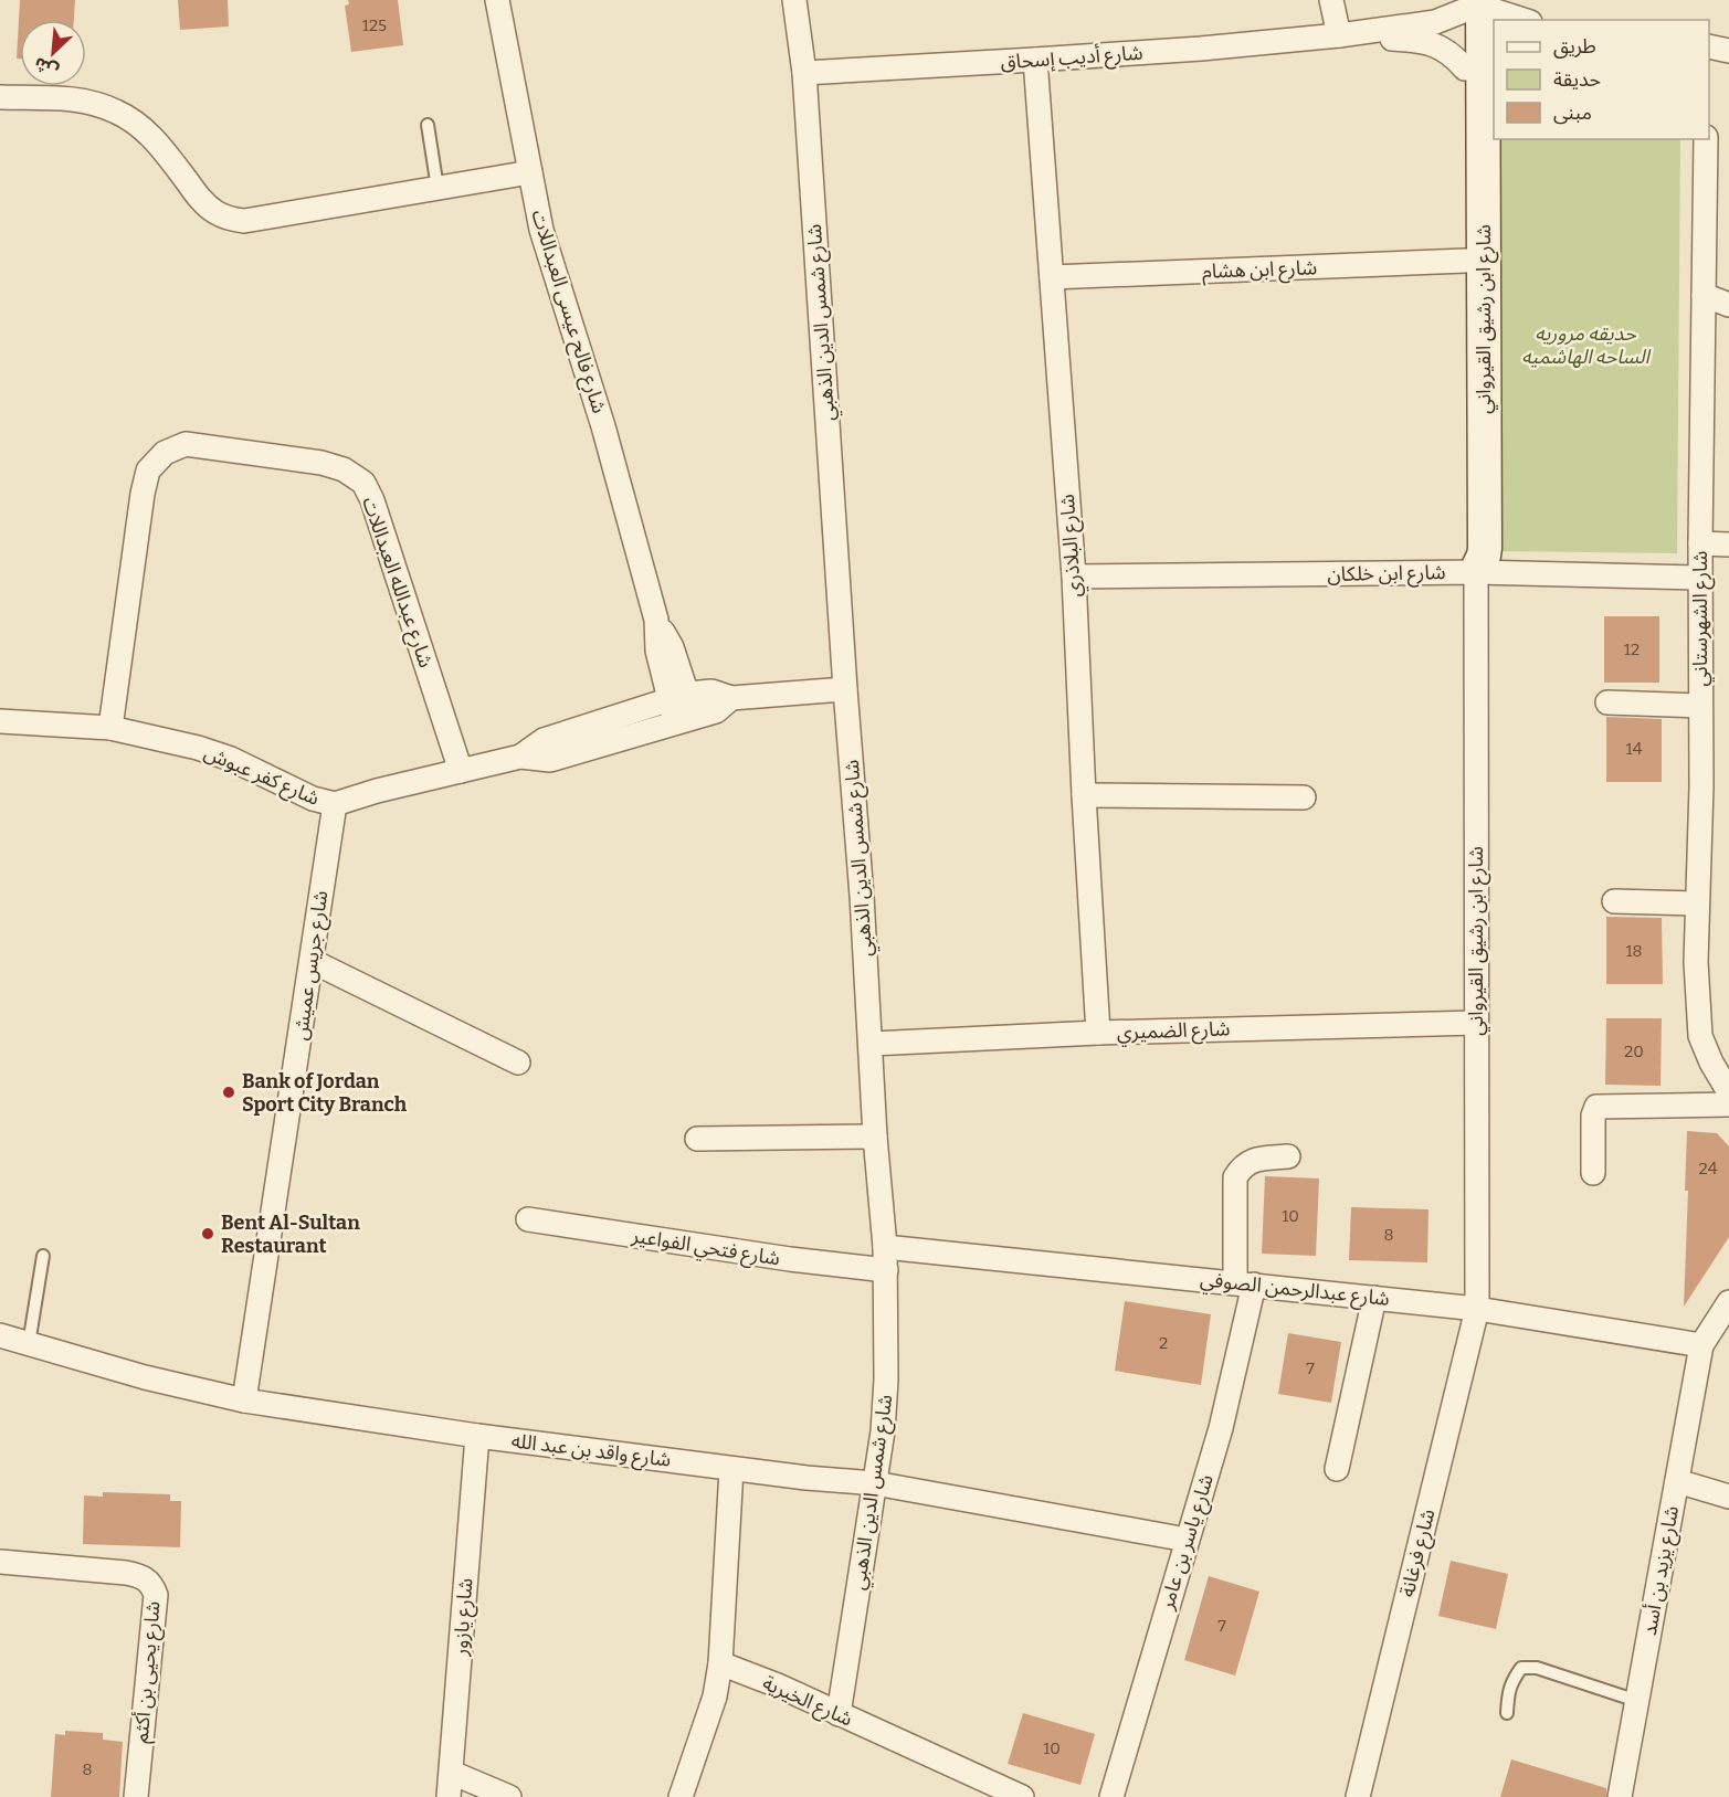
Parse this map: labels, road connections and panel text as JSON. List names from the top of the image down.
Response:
{
  "streets": {
    "main road": ["شارع ابن رشيق القيرواني"],
    "street": [
      "شارع أديب إسحاق",
      "شارع ابن هشام",
      "شارع فالح عيسى العبداللات",
      "شارع شمس الدين الذهبي",
      "شارع البلاذري",
      "شارع ابن خلكان",
      "شارع عبدالله العبداللات",
      "شارع الشهرستاني",
      "شارع كفر عبوش",
      "شارع جريس عميش",
      "شارع الضميري",
      "شارع فتحي الفواعير",
      "شارع عبدالرحمن الصوفي",
      "شارع واقد بن عبد الله",
      "شارع ياسر بن عامر",
      "شارع فرغانة",
      "شارع يزيد بن أسد",
      "شارع يازور",
      "شارع يحيى بن أكثم",
      "شارع الخيرية"
    ]
  },
  "crossings": [
    ["شارع أديب إسحاق", "شارع ابن رشيق القيرواني"],
    ["شارع أديب إسحاق", "شارع شمس الدين الذهبي"],
    ["شارع أديب إسحاق", "شارع البلاذري"],
    ["شارع ابن هشام", "شارع ابن رشيق القيرواني"],
    ["شارع ابن هشام", "شارع البلاذري"],
    ["شارع فالح عيسى العبداللات", "شارع كفر عبوش"],
    ["شارع ابن رشيق القيرواني", "شارع ابن خلكان"],
    ["شارع ابن رشيق القيرواني", "شارع الضميري"],
    ["شارع ابن رشيق القيرواني", "شارع عبدالرحمن الصوفي"],
    ["شارع ابن رشيق القيرواني", "شارع فرغانة"],
    ["شارع شمس الدين الذهبي", "شارع كفر عبوش"],
    ["شارع شمس الدين الذهبي", "شارع الضميري"],
    ["شارع شمس الدين الذهبي", "شارع فتحي الفواعير"],
    ["شارع شمس الدين الذهبي", "شارع عبدالرحمن الصوفي"],
    ["شارع شمس الدين الذهبي", "شارع واقد بن عبد الله"],
    ["شارع شمس الدين الذهبي", "شارع الخيرية"],
    ["شارع البلاذري", "شارع ابن خلكان"],
    ["شارع البلاذري", "شارع الضميري"],
    ["شارع ابن خلكان", "شارع الشهرستاني"],
    ["شارع عبدالله العبداللات", "شارع كفر عبوش"],
    ["شارع كفر عبوش", "شارع جريس عميش"],
    ["شارع جريس عميش", "شارع واقد بن عبد الله"],
    ["شارع فتحي الفواعير", "شارع عبدالرحمن الصوفي"],
    ["شارع عبدالرحمن الصوفي", "شارع ياسر بن عامر"],
    ["شارع عبدالرحمن الصوفي", "شارع فرغانة"],
    ["شارع عبدالرحمن الصوفي", "شارع يزيد بن أسد"],
    ["شارع واقد بن عبد الله", "شارع ياسر بن عامر"],
    ["شارع واقد بن عبد الله", "شارع يازور"]
  ],
  "parks": ["حديقه مروريه الساحه الهاشميه"],
  "places": ["Bank of Jordan Sport City Branch", "Bent Al-Sultan Restaurant"],
  "house_numbers": [
    "125",
    "12",
    "14",
    "18",
    "20",
    "24",
    "10",
    "8",
    "2",
    "7",
    "7",
    "10",
    "8"
  ],
  "legend": ["طريق", "حديقة", "مبنى"],
  "north": "bottom left"
}
